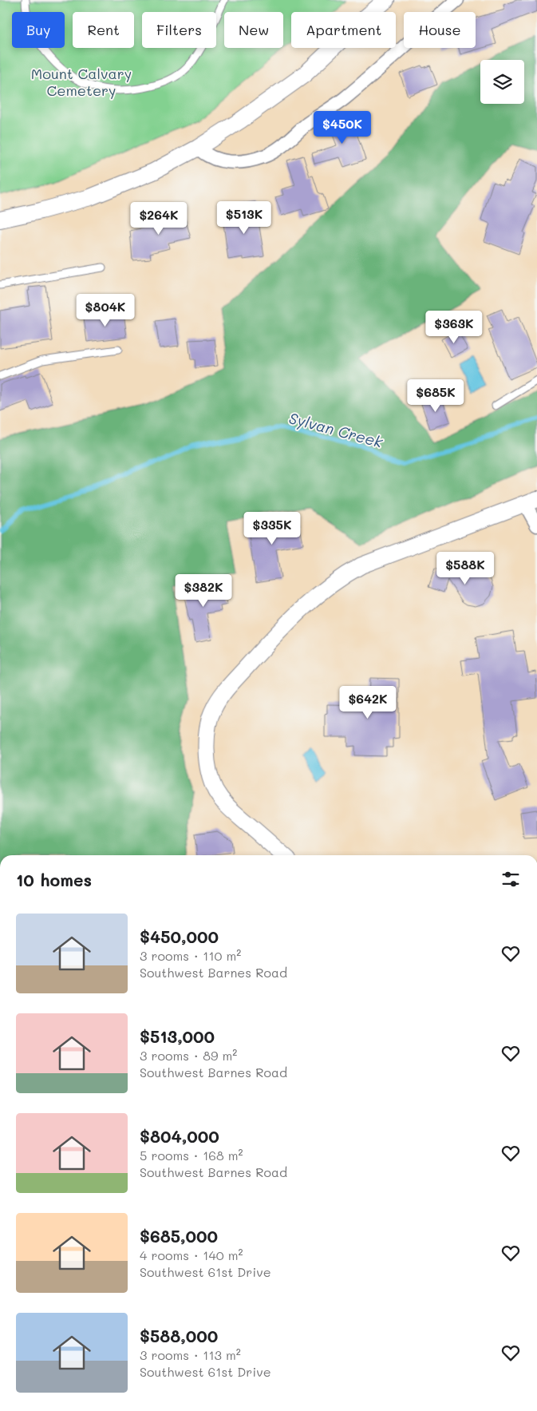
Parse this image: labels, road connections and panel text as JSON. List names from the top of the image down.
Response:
{
  "water": ["Sylvan Creek"],
  "parks": ["Mount Calvary Cemetery"],
  "page": {
    "chip": [
      "Buy",
      "Rent",
      "Filters",
      "New",
      "Apartment",
      "House"
    ],
    "price": [
      "$450K",
      "$513K",
      "$264K",
      "$804K",
      "$363K",
      "$685K",
      "$335K",
      "$588K",
      "$382K",
      "$642K"
    ],
    "heading": "10 homes",
    "list": [
      {
        "name": "$450,000",
        "note": "3 rooms · 110 m² · Southwest Barnes Road"
      },
      {
        "name": "$513,000",
        "note": "3 rooms · 89 m² · Southwest Barnes Road"
      },
      {
        "name": "$804,000",
        "note": "5 rooms · 168 m² · Southwest Barnes Road"
      },
      {
        "name": "$685,000",
        "note": "4 rooms · 140 m² · Southwest 61st Drive"
      },
      {
        "name": "$588,000",
        "note": "3 rooms · 113 m² · Southwest 61st Drive"
      }
    ]
  }
}
